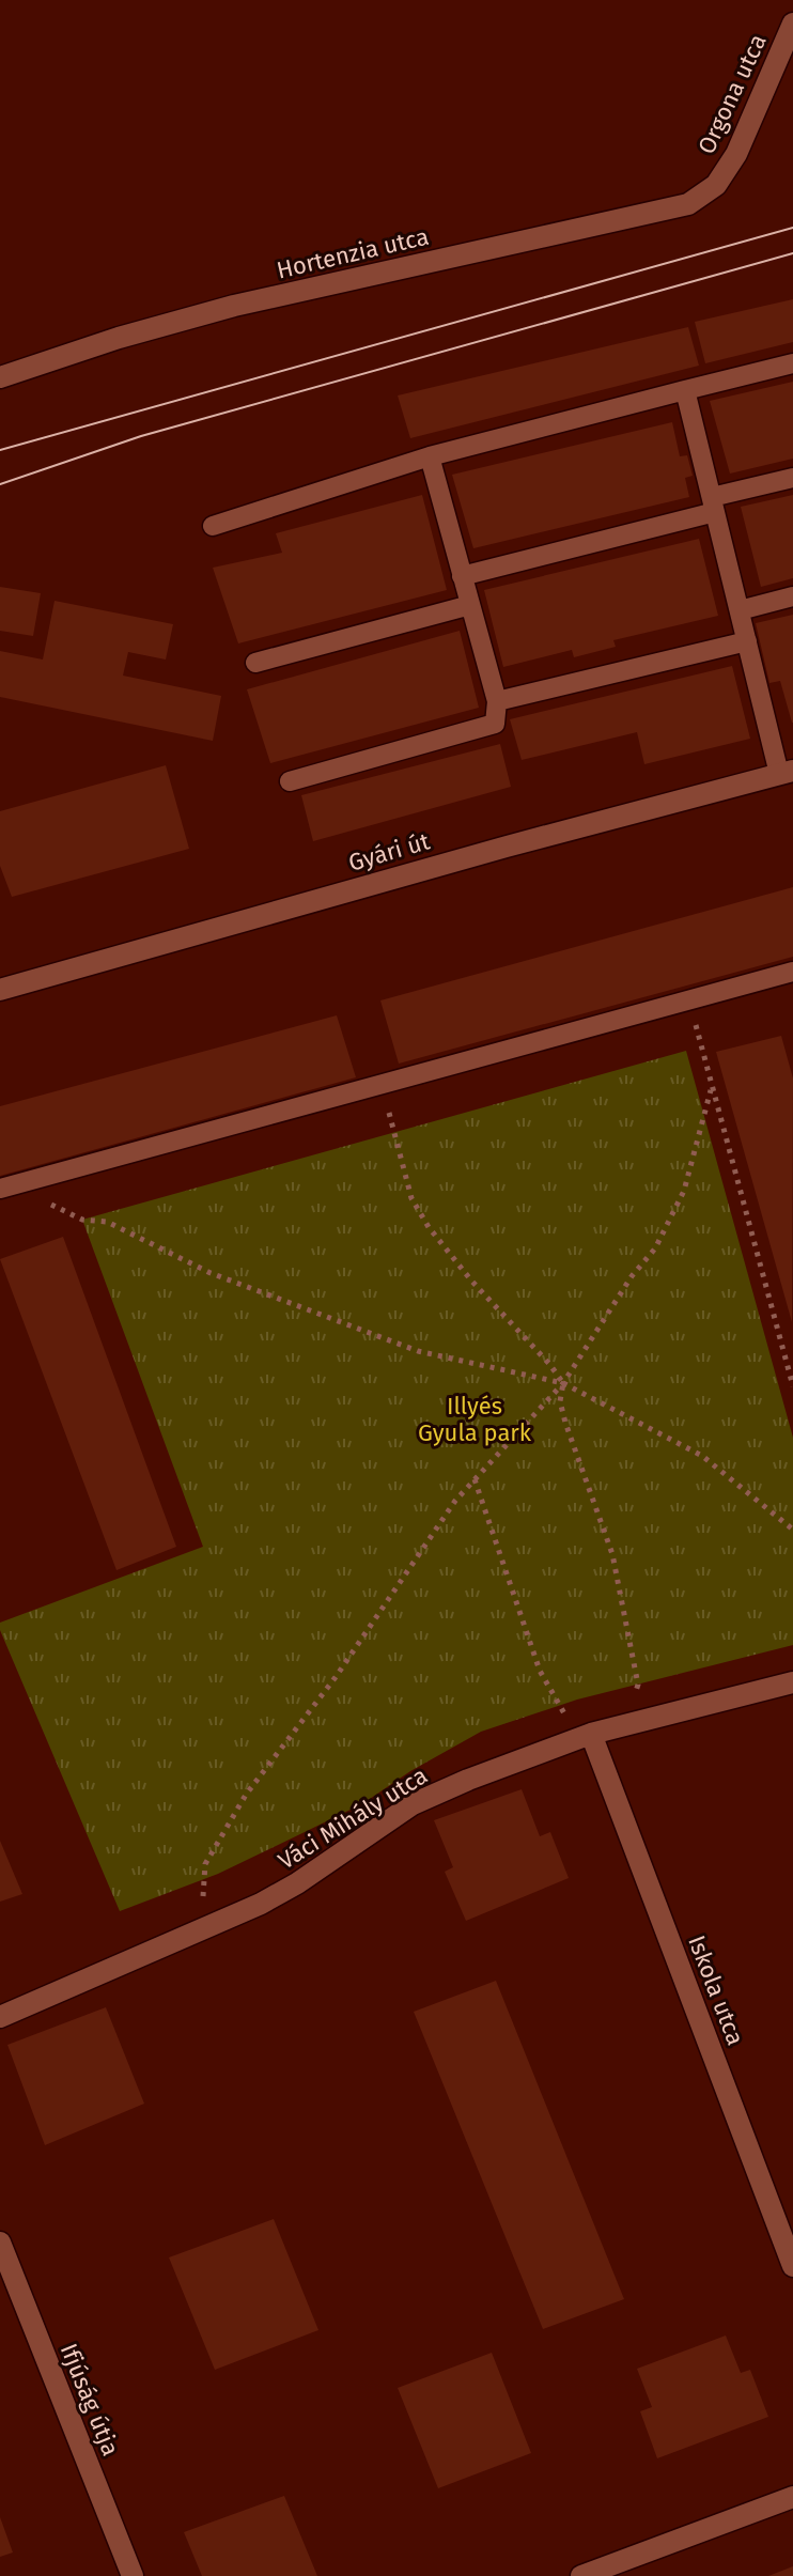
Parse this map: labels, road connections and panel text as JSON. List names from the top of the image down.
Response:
{
  "streets": {
    "street": [
      "Orgona utca",
      "Hortenzia utca",
      "Gyári út",
      "Váci Mihály utca",
      "Iskola utca",
      "Ifjúság útja"
    ]
  },
  "crossings": [
    ["Orgona utca", "Hortenzia utca"],
    ["Váci Mihály utca", "Iskola utca"]
  ],
  "parks": ["Illyés Gyula park"]
}
